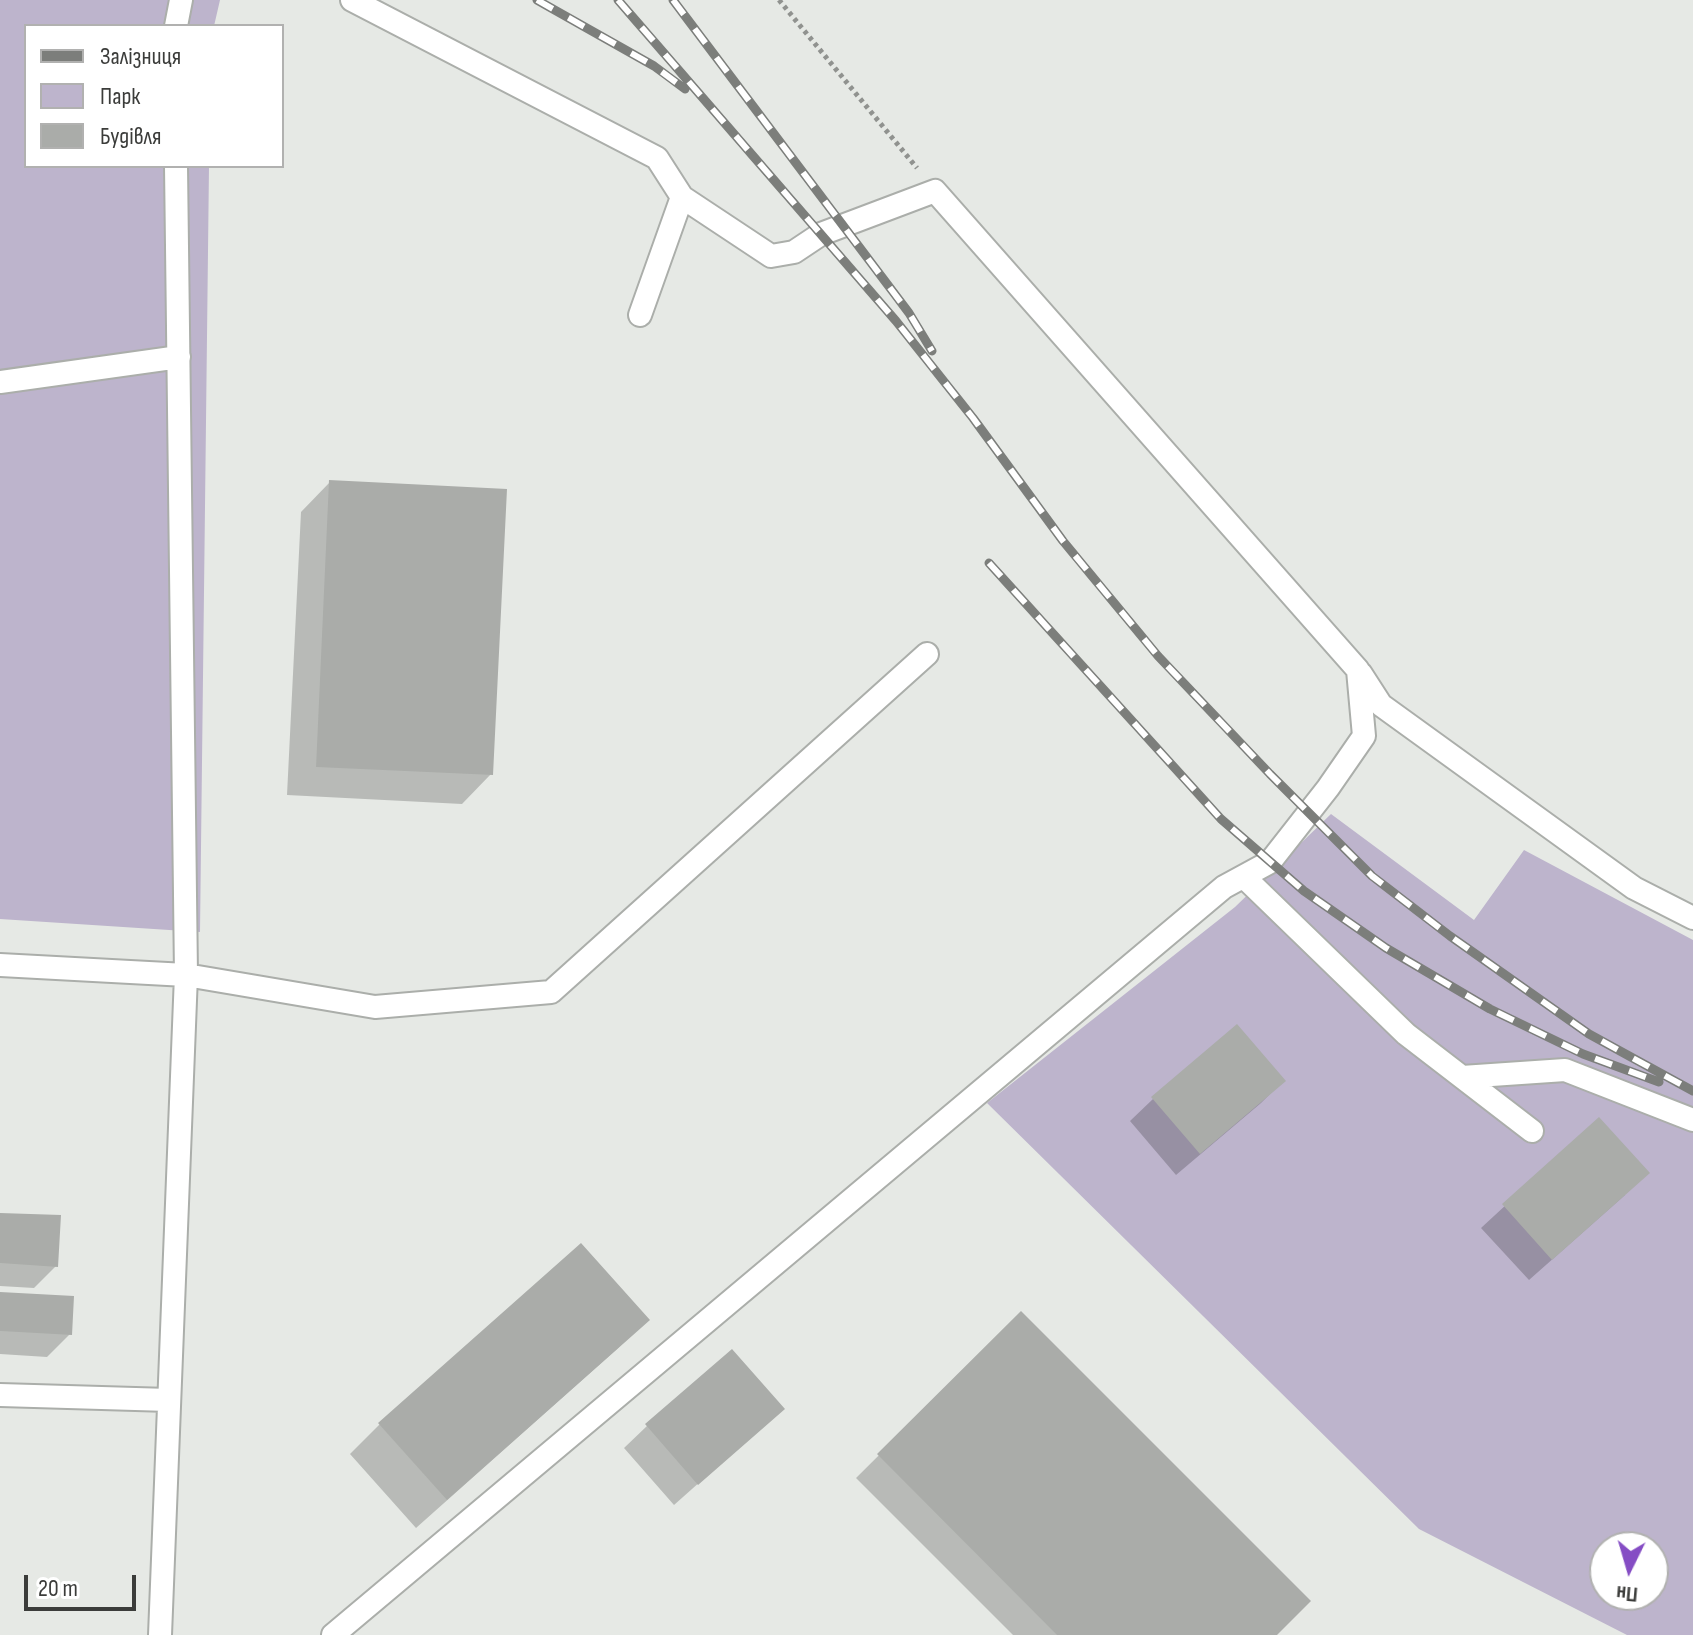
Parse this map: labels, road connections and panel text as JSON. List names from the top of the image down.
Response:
{
  "legend": ["Залізниця", "Парк", "Будівля"],
  "scale_bar": "20 m",
  "north": "bottom"
}
